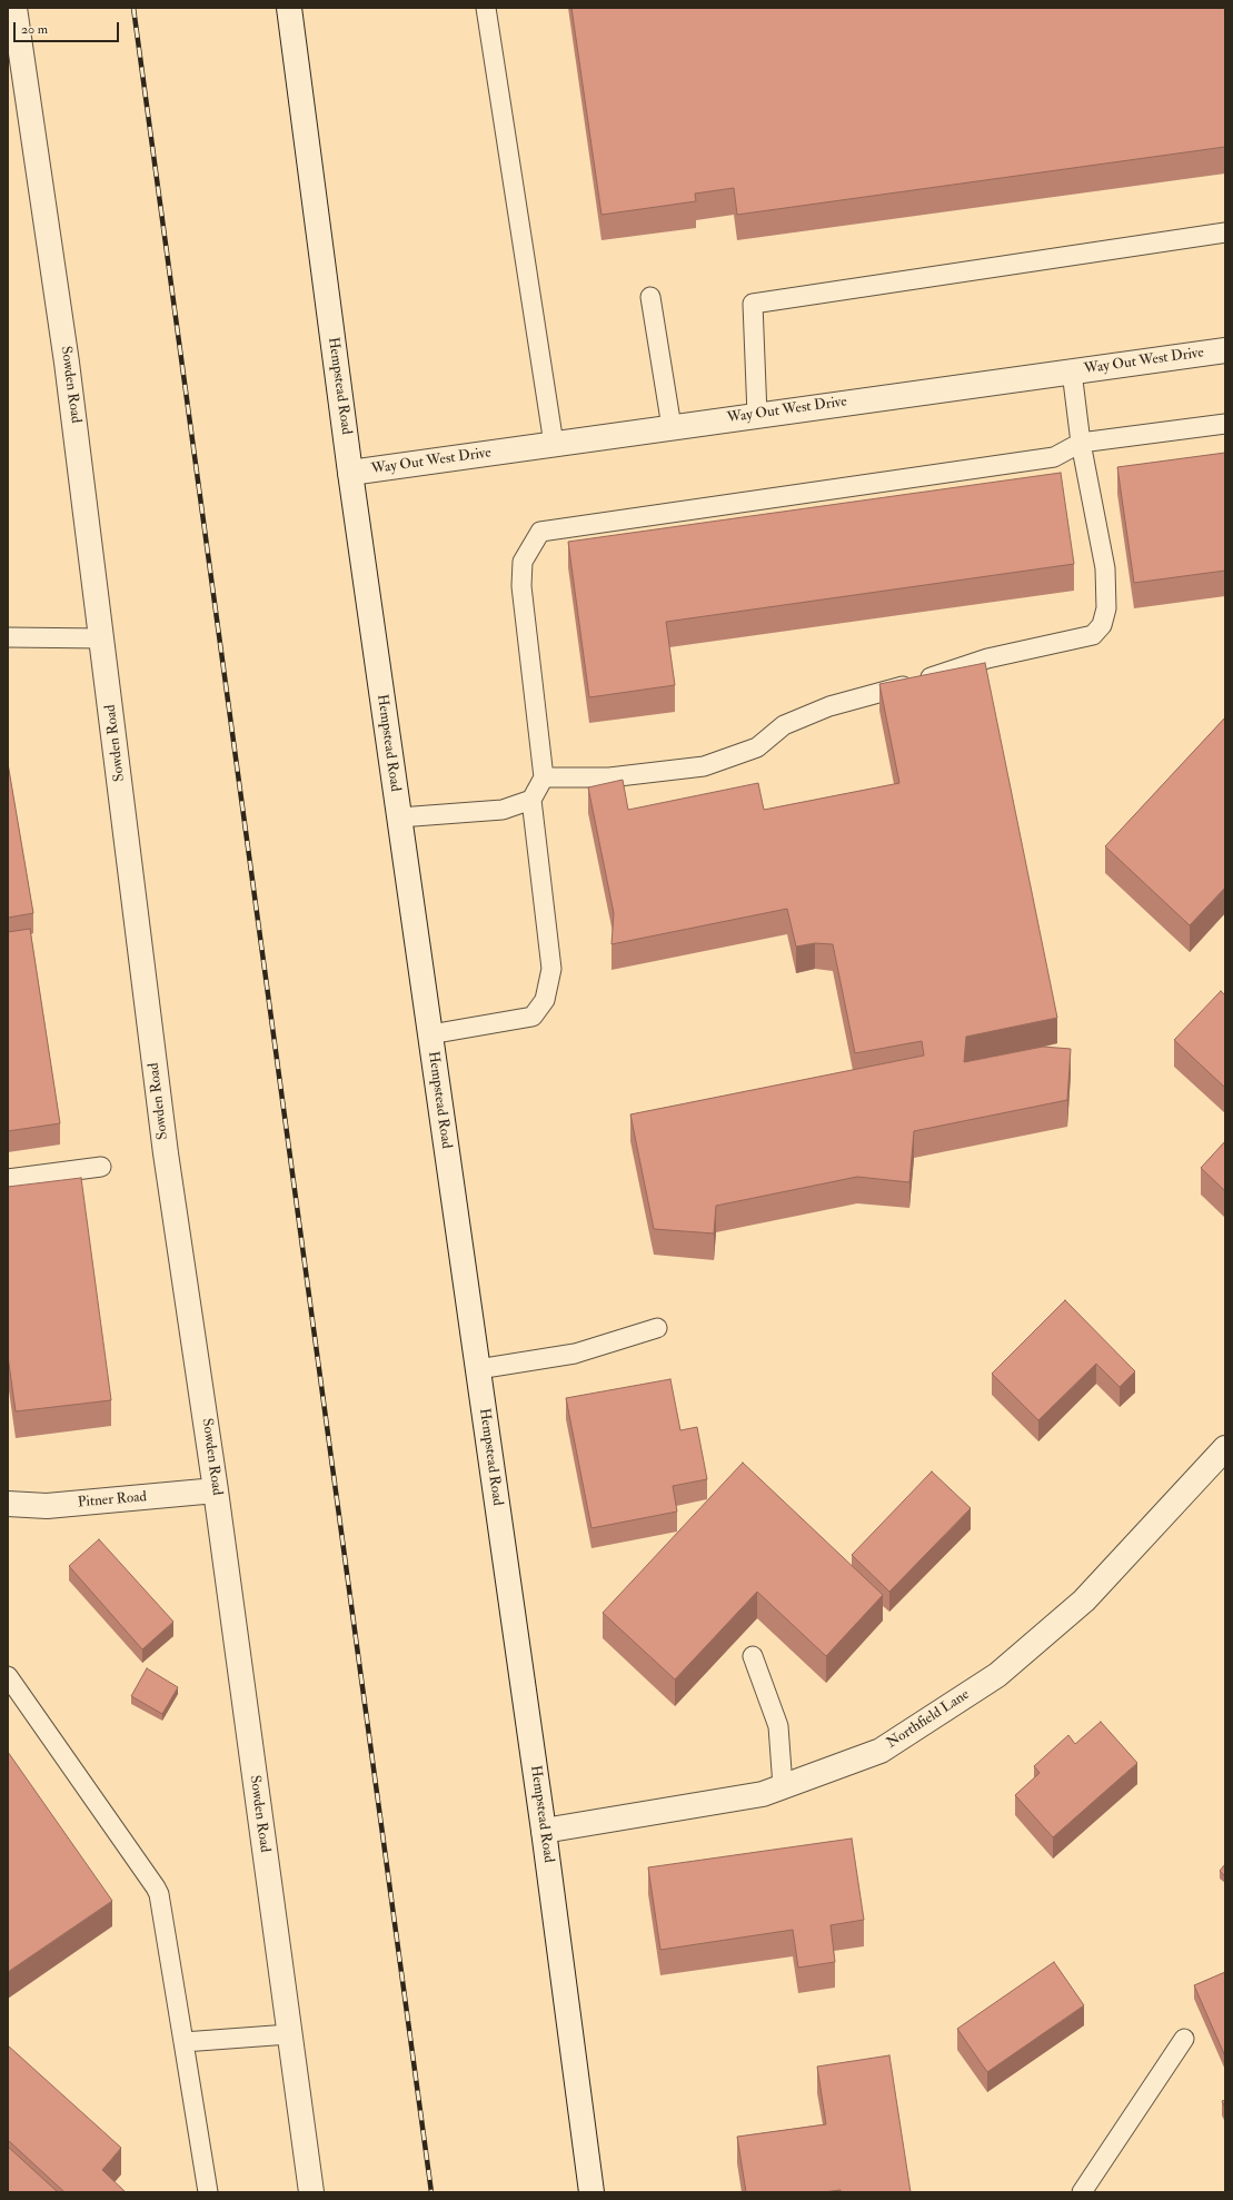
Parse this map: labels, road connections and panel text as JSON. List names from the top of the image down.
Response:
{
  "streets": {
    "street": [
      "Way Out West Drive",
      "Sowden Road",
      "Hempstead Road",
      "Pitner Road",
      "Northfield Lane"
    ]
  },
  "crossings": [
    ["Way Out West Drive", "Hempstead Road"],
    ["Sowden Road", "Pitner Road"],
    ["Hempstead Road", "Northfield Lane"]
  ],
  "scale_bar": "20 m"
}
